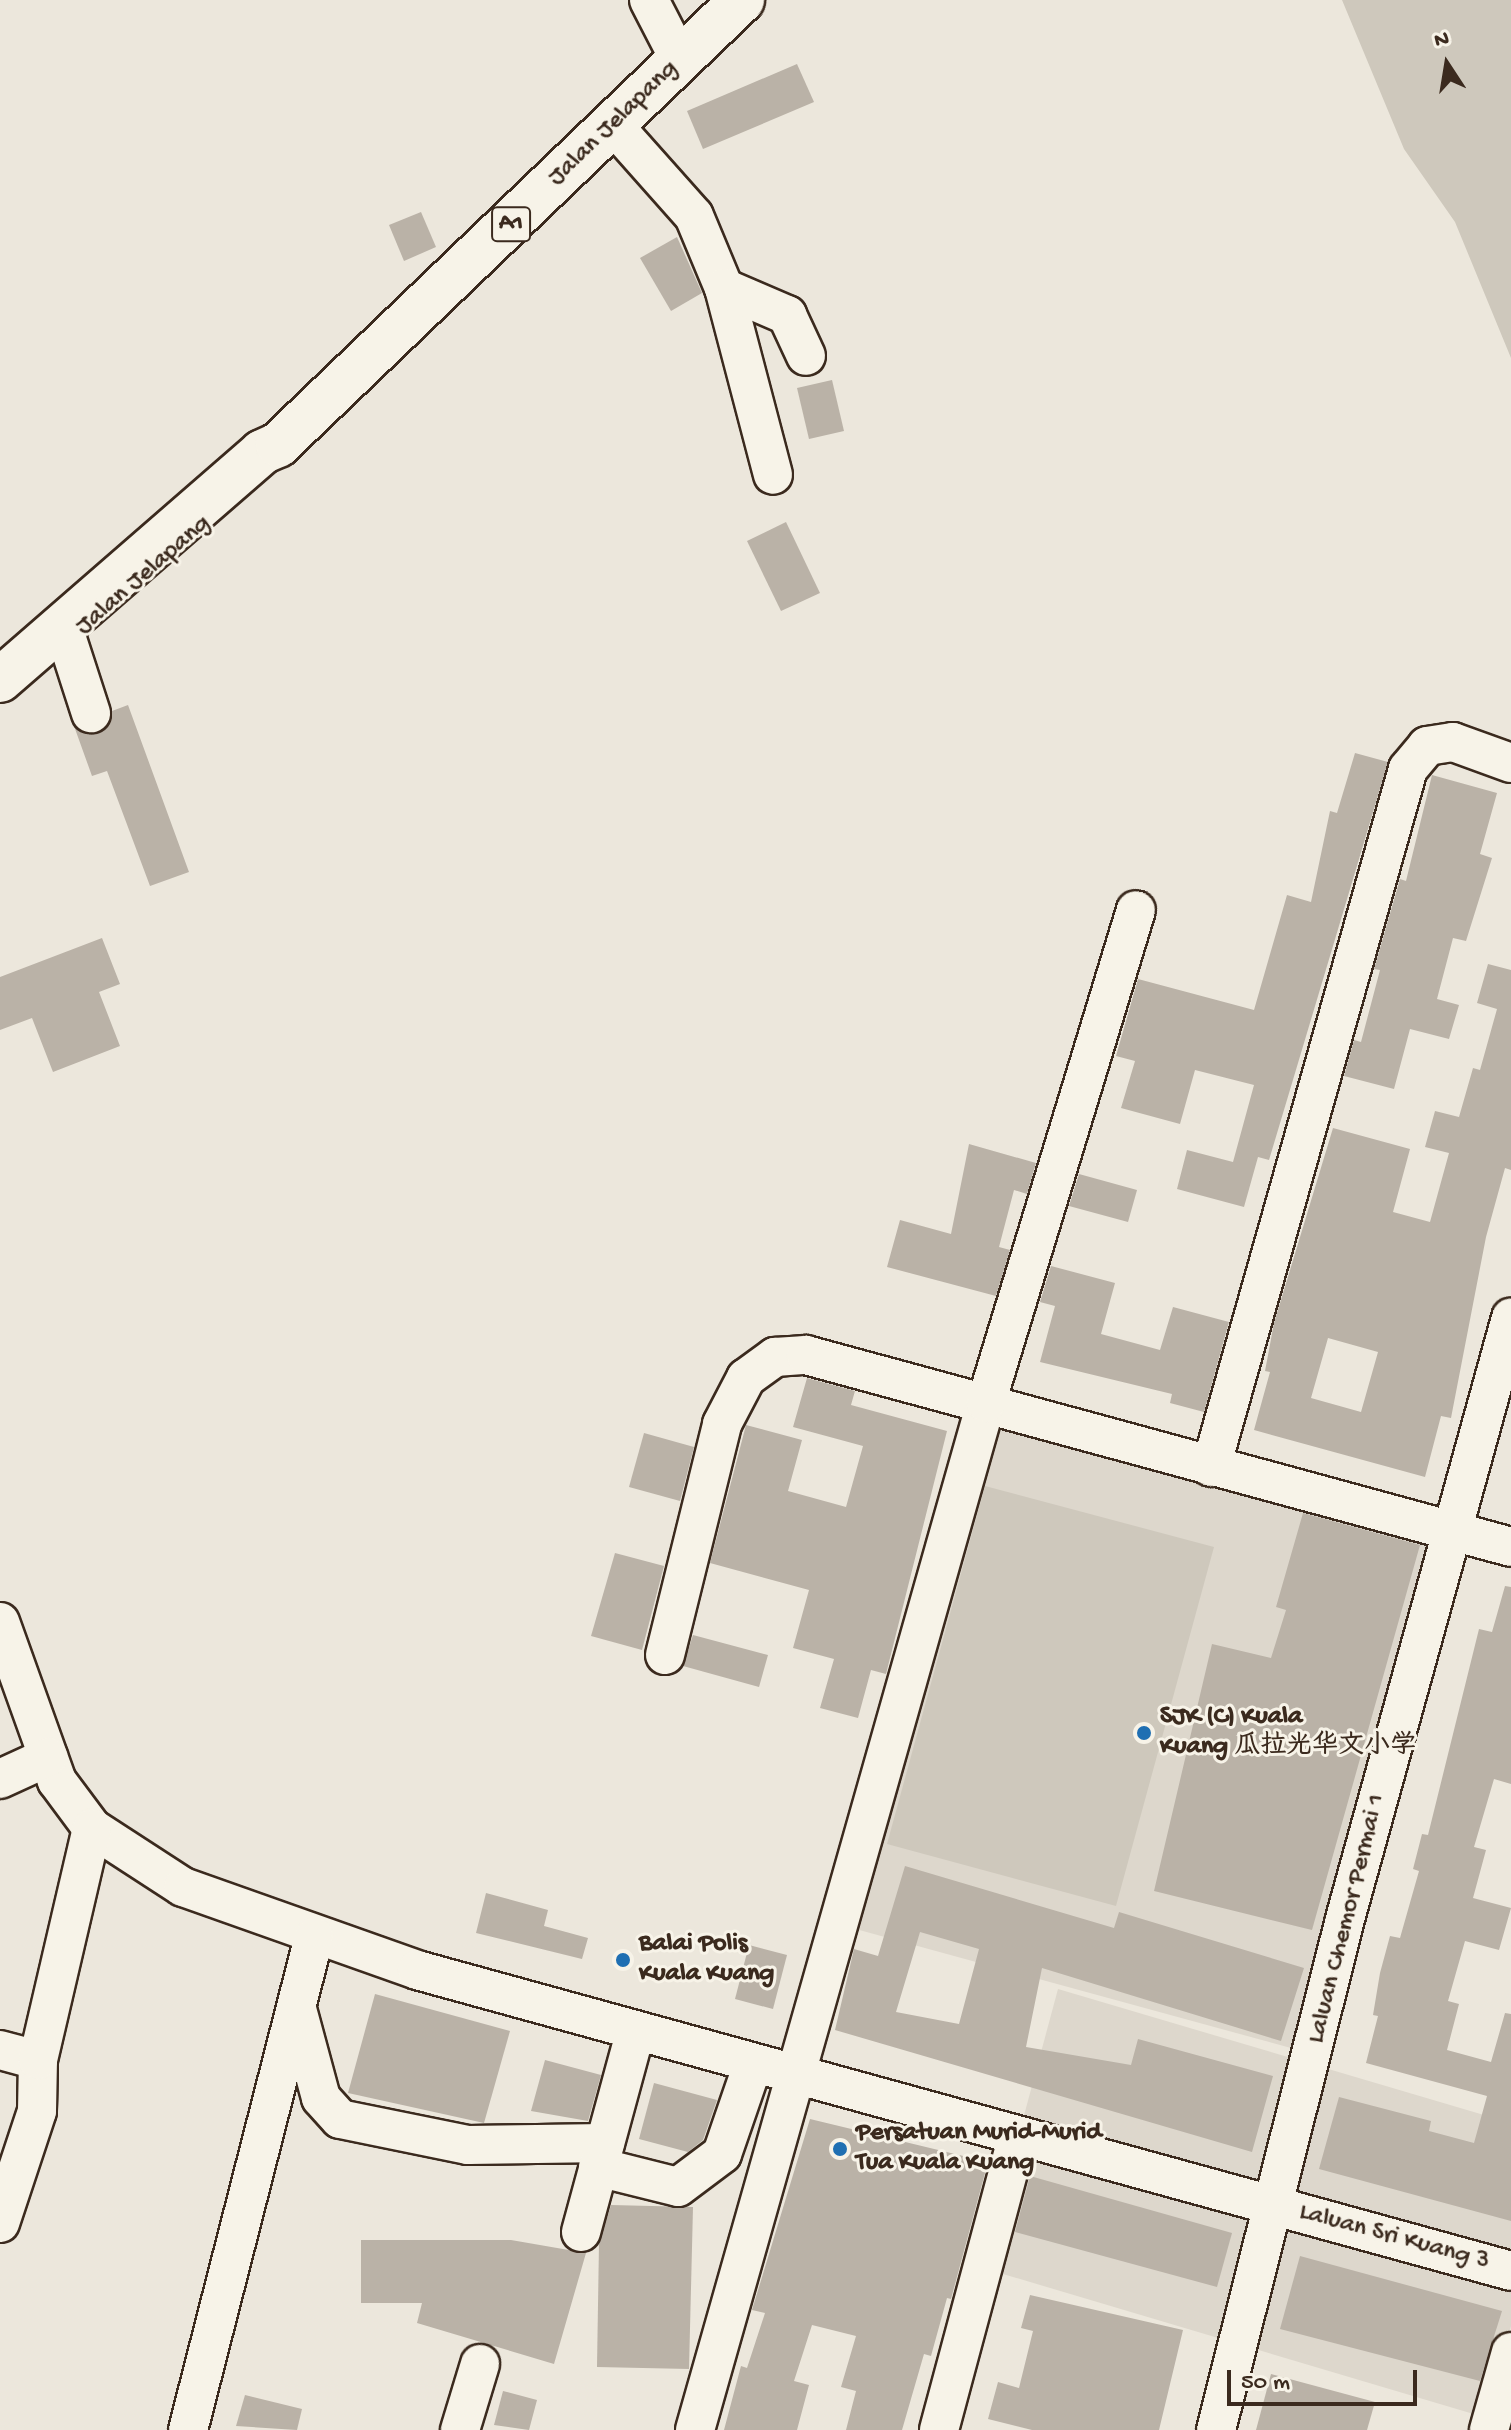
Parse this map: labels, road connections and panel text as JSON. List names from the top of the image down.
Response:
{
  "streets": {
    "main road": ["Jalan Jelapang", "A1"],
    "street": ["Laluan Chemor Permai 1", "Laluan Sri Kuang 3"]
  },
  "crossings": [
    ["Laluan Chemor Permai 1", "Laluan Sri Kuang 3"]
  ],
  "places": ["SJK (C) Kuala Kuang 瓜拉光华文小学", "Balai Polis Kuala Kuang", "Persatuan Murid-Murid Tua Kuala Kuang"],
  "scale_bar": "50 m",
  "north": "top"
}
